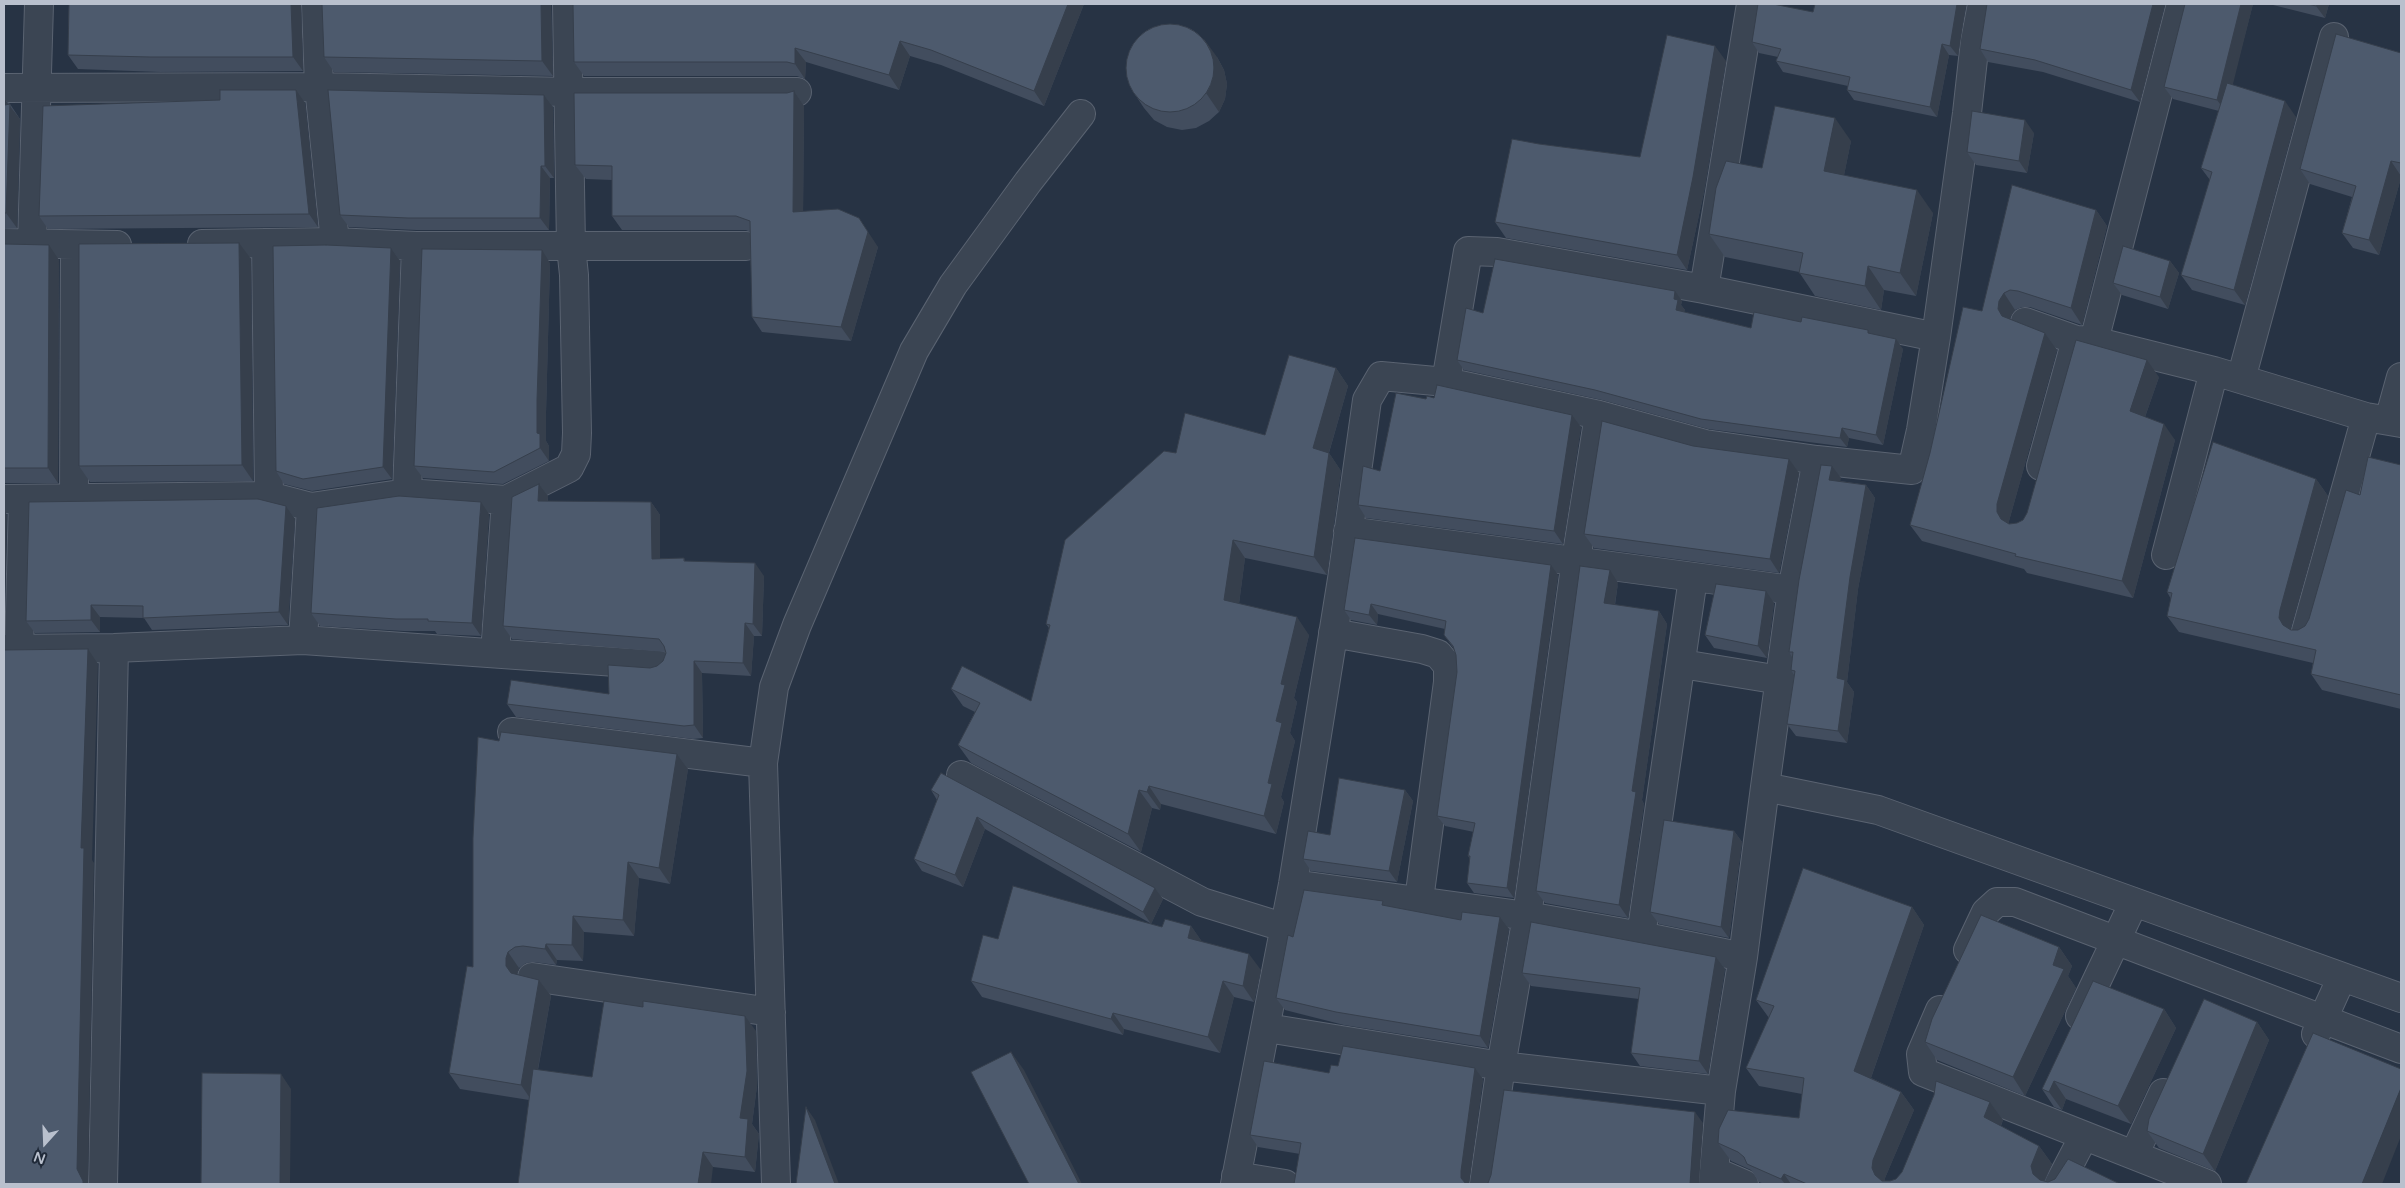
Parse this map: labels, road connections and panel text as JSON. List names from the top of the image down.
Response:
{
  "north": "bottom"
}
